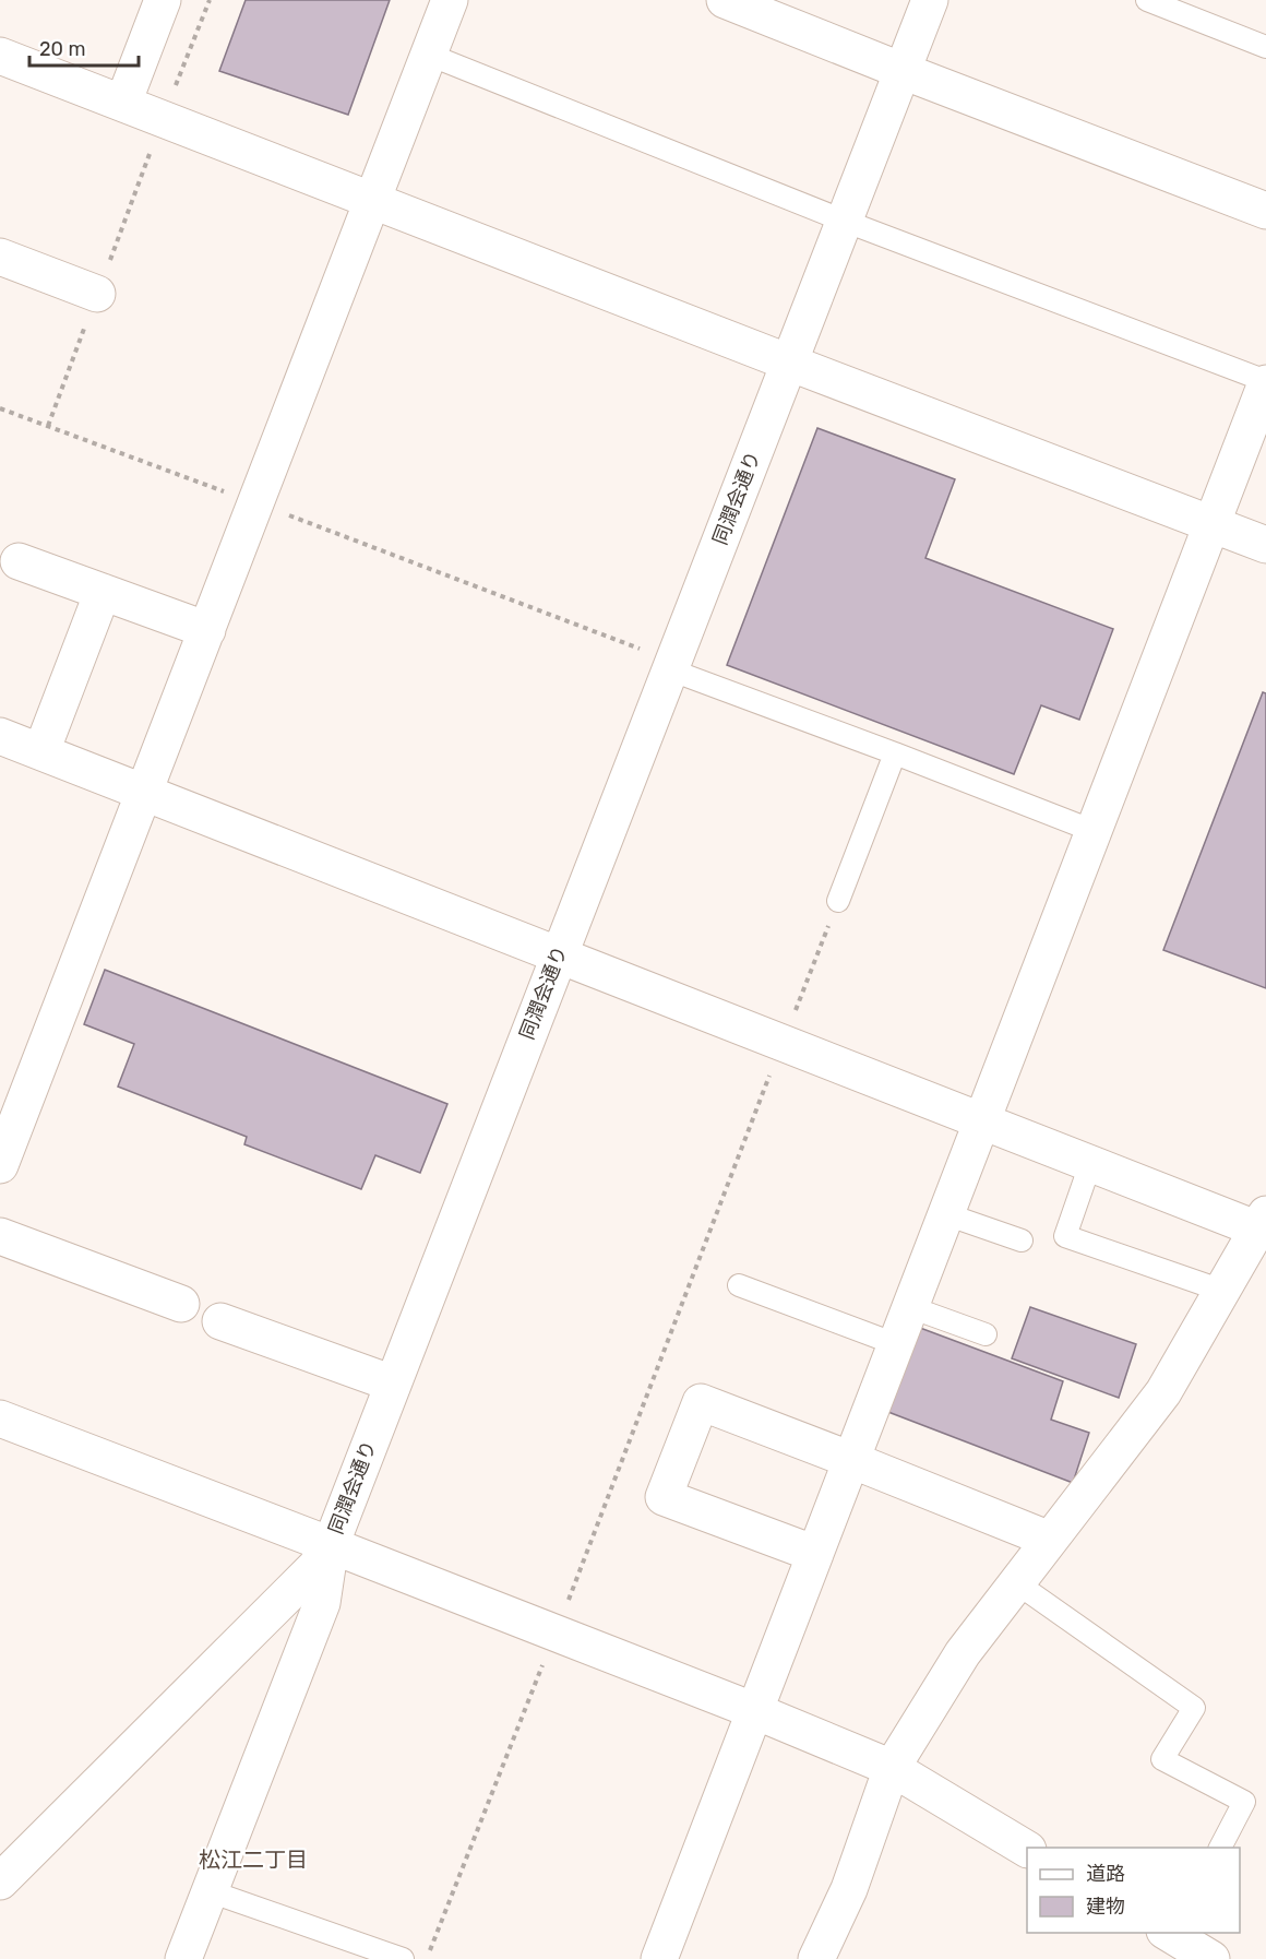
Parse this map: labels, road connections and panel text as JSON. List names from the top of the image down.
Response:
{
  "streets": {
    "street": ["同潤会通り"]
  },
  "districts": ["松江二丁目"],
  "legend": ["道路", "建物"],
  "scale_bar": "20 m"
}
